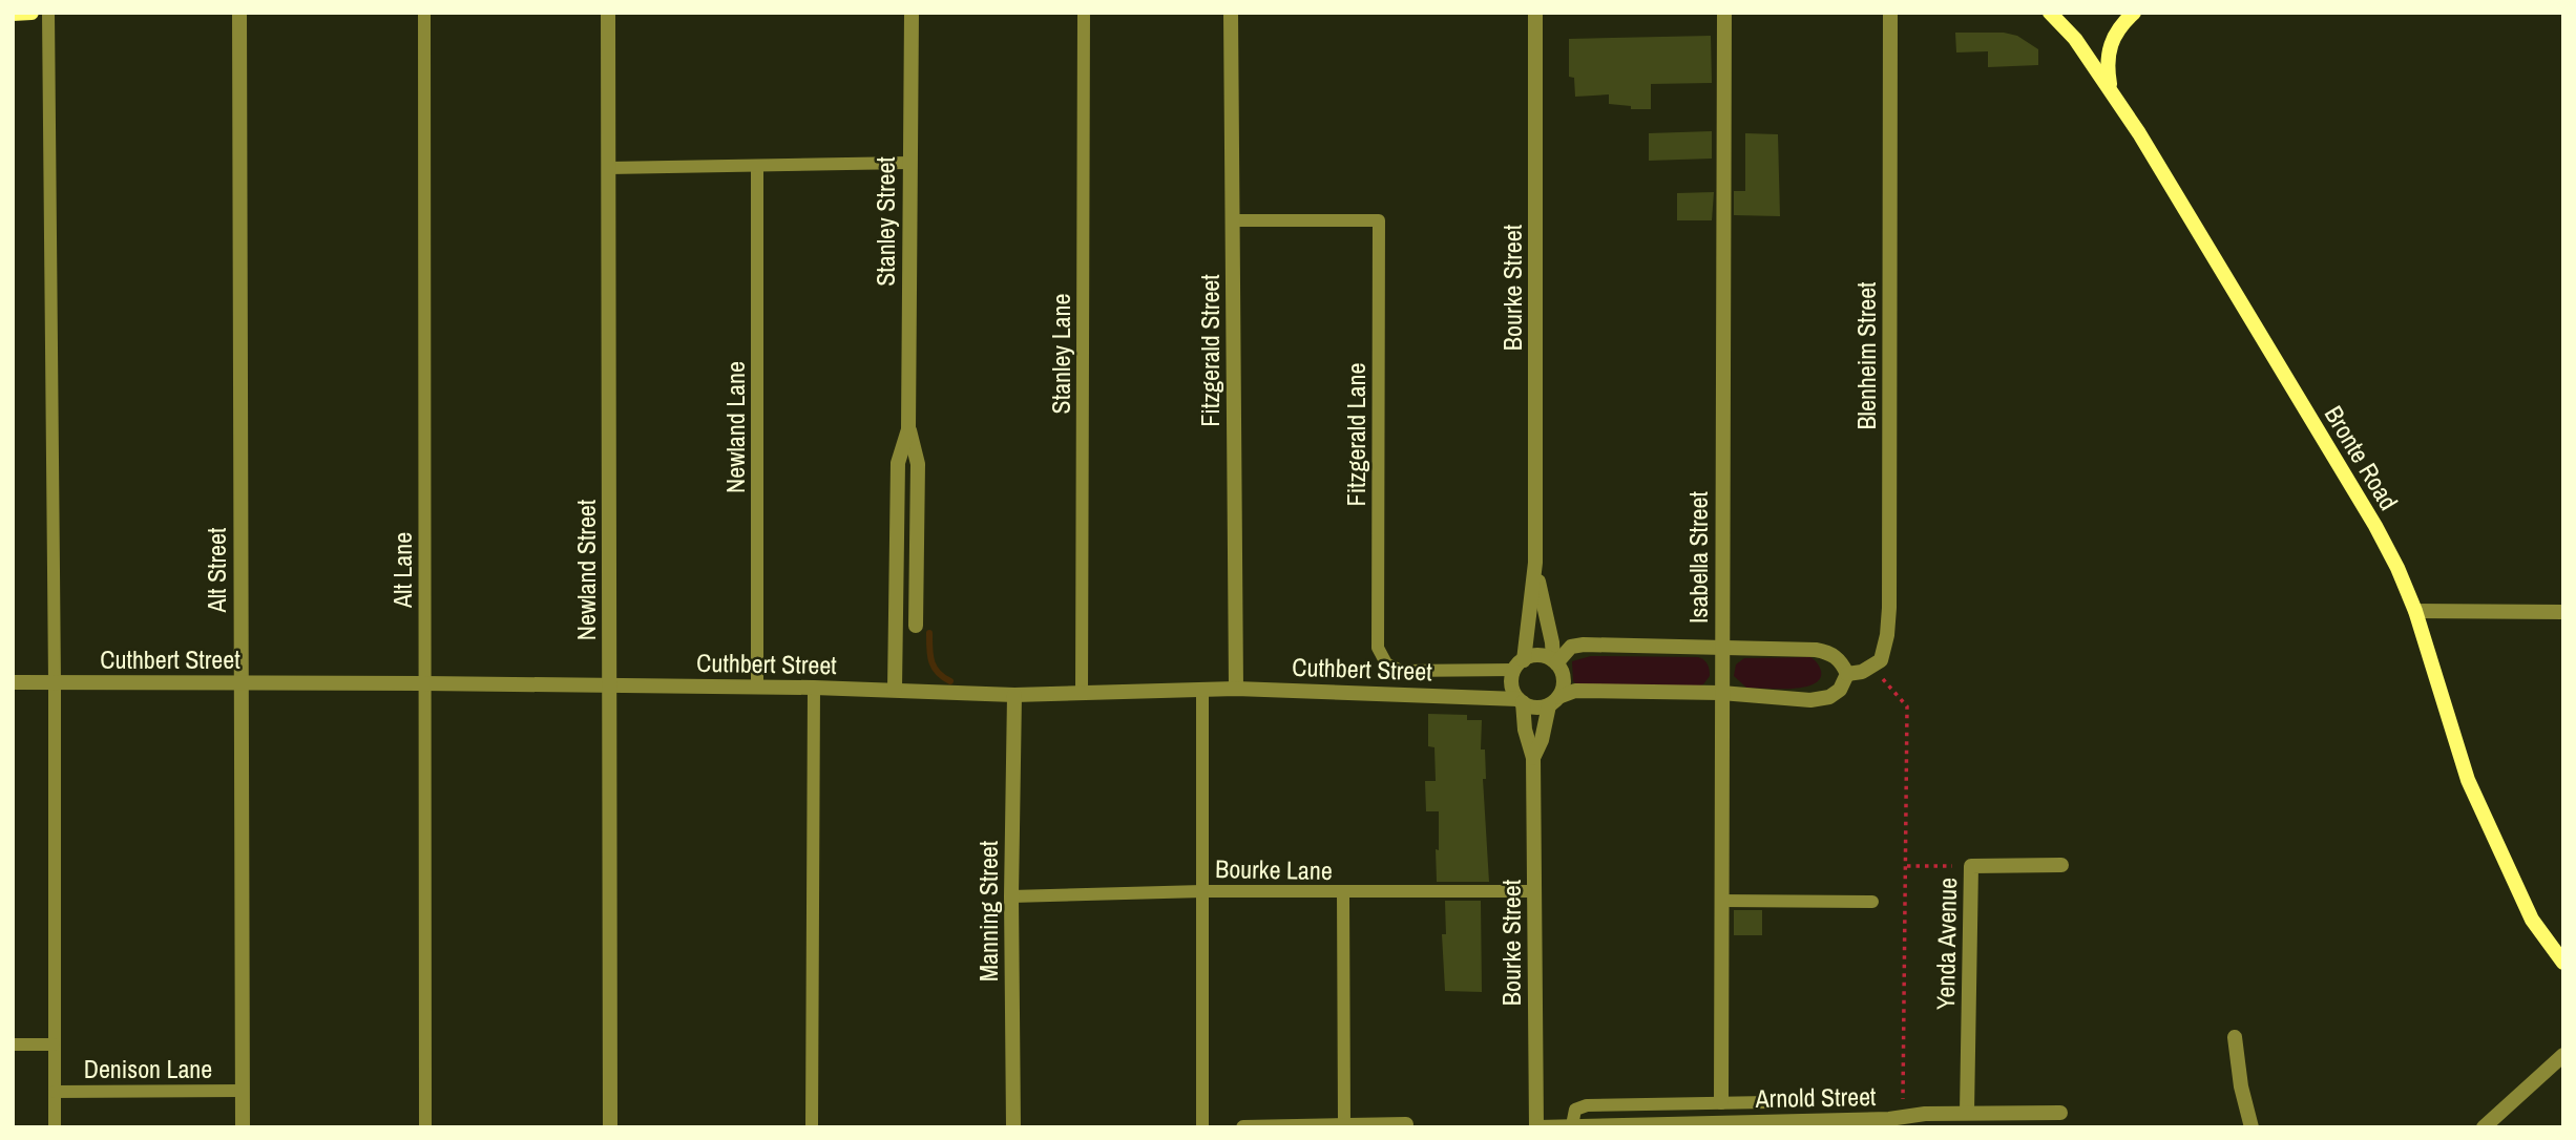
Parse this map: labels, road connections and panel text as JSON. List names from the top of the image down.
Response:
{
  "streets": {
    "main road": ["Bronte Road"],
    "street": [
      "Stanley Street",
      "Bourke Street",
      "Fitzgerald Street",
      "Blenheim Street",
      "Isabella Street",
      "Alt Street",
      "Newland Street",
      "Cuthbert Street",
      "Manning Street",
      "Yenda Avenue",
      "Arnold Street"
    ],
    "lane": [
      "Stanley Lane",
      "Newland Lane",
      "Fitzgerald Lane",
      "Alt Lane",
      "Bourke Lane",
      "Denison Lane"
    ]
  },
  "crossings": [
    ["Stanley Street", "Cuthbert Street"],
    ["Bourke Street", "Fitzgerald Lane"],
    ["Bourke Street", "Cuthbert Street"],
    ["Bourke Street", "Bourke Lane"],
    ["Bourke Street", "Arnold Street"],
    ["Fitzgerald Street", "Fitzgerald Lane"],
    ["Fitzgerald Street", "Cuthbert Street"],
    ["Stanley Lane", "Cuthbert Street"],
    ["Newland Lane", "Cuthbert Street"],
    ["Fitzgerald Lane", "Cuthbert Street"],
    ["Isabella Street", "Arnold Street"],
    ["Alt Street", "Cuthbert Street"],
    ["Alt Street", "Denison Lane"],
    ["Alt Lane", "Cuthbert Street"],
    ["Newland Street", "Cuthbert Street"],
    ["Cuthbert Street", "Manning Street"],
    ["Bourke Lane", "Manning Street"],
    ["Yenda Avenue", "Arnold Street"]
  ]
}
